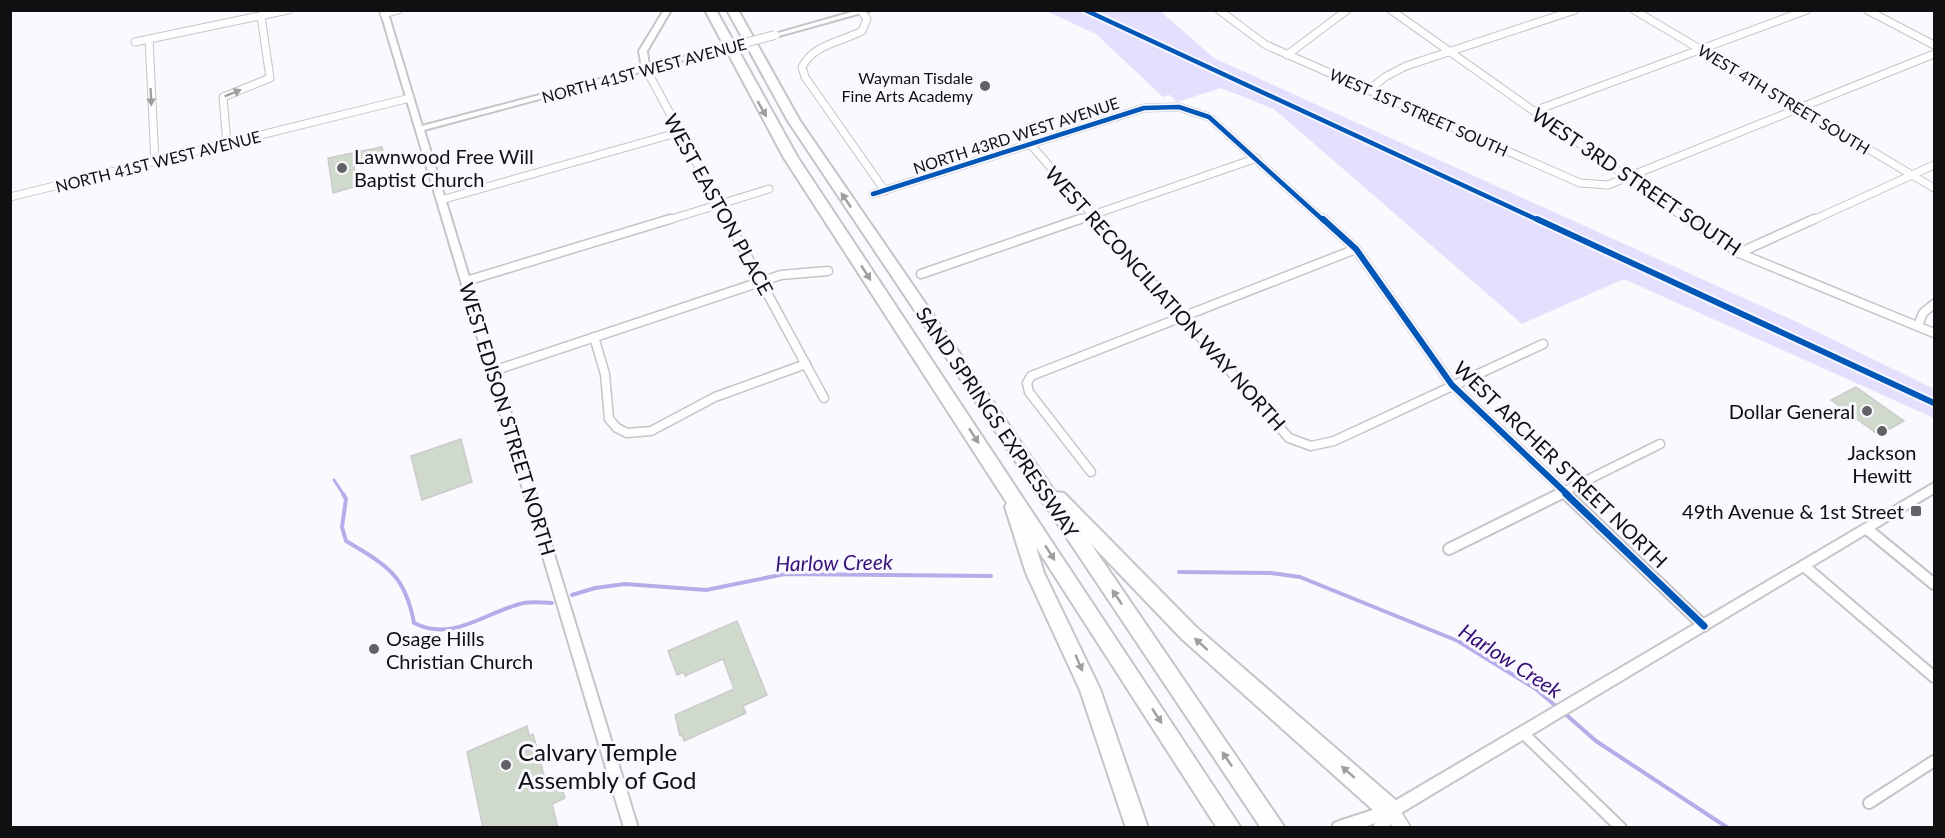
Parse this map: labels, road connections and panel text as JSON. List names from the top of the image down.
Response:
{
  "streets": {
    "highway": ["SAND SPRINGS EXPRESSWAY"],
    "street": [
      "NORTH 41ST WEST AVENUE",
      "WEST 4TH STREET SOUTH",
      "WEST 1ST STREET SOUTH",
      "NORTH 43RD WEST AVENUE",
      "WEST 3RD STREET SOUTH",
      "WEST EASTON PLACE",
      "WEST RECONCILIATION WAY NORTH",
      "WEST EDISON STREET NORTH",
      "WEST ARCHER STREET NORTH"
    ]
  },
  "crossings": [
    ["NORTH 41ST WEST AVENUE", "WEST EASTON PLACE"],
    ["NORTH 41ST WEST AVENUE", "WEST EDISON STREET NORTH"],
    ["WEST 4TH STREET SOUTH", "WEST 1ST STREET SOUTH"],
    ["WEST 1ST STREET SOUTH", "WEST 3RD STREET SOUTH"],
    ["NORTH 43RD WEST AVENUE", "WEST RECONCILIATION WAY NORTH"],
    ["NORTH 43RD WEST AVENUE", "WEST ARCHER STREET NORTH"],
    ["WEST RECONCILIATION WAY NORTH", "WEST ARCHER STREET NORTH"]
  ],
  "water": ["Harlow Creek"],
  "places": {
    "other": [
      "Wayman Tisdale Fine Arts Academy",
      "Lawnwood Free Will Baptist Church",
      "Dollar General",
      "Jackson Hewitt",
      "Osage Hills Christian Church",
      "Calvary Temple Assembly of God"
    ],
    "transit": ["49th Avenue & 1st Street"]
  }
}
